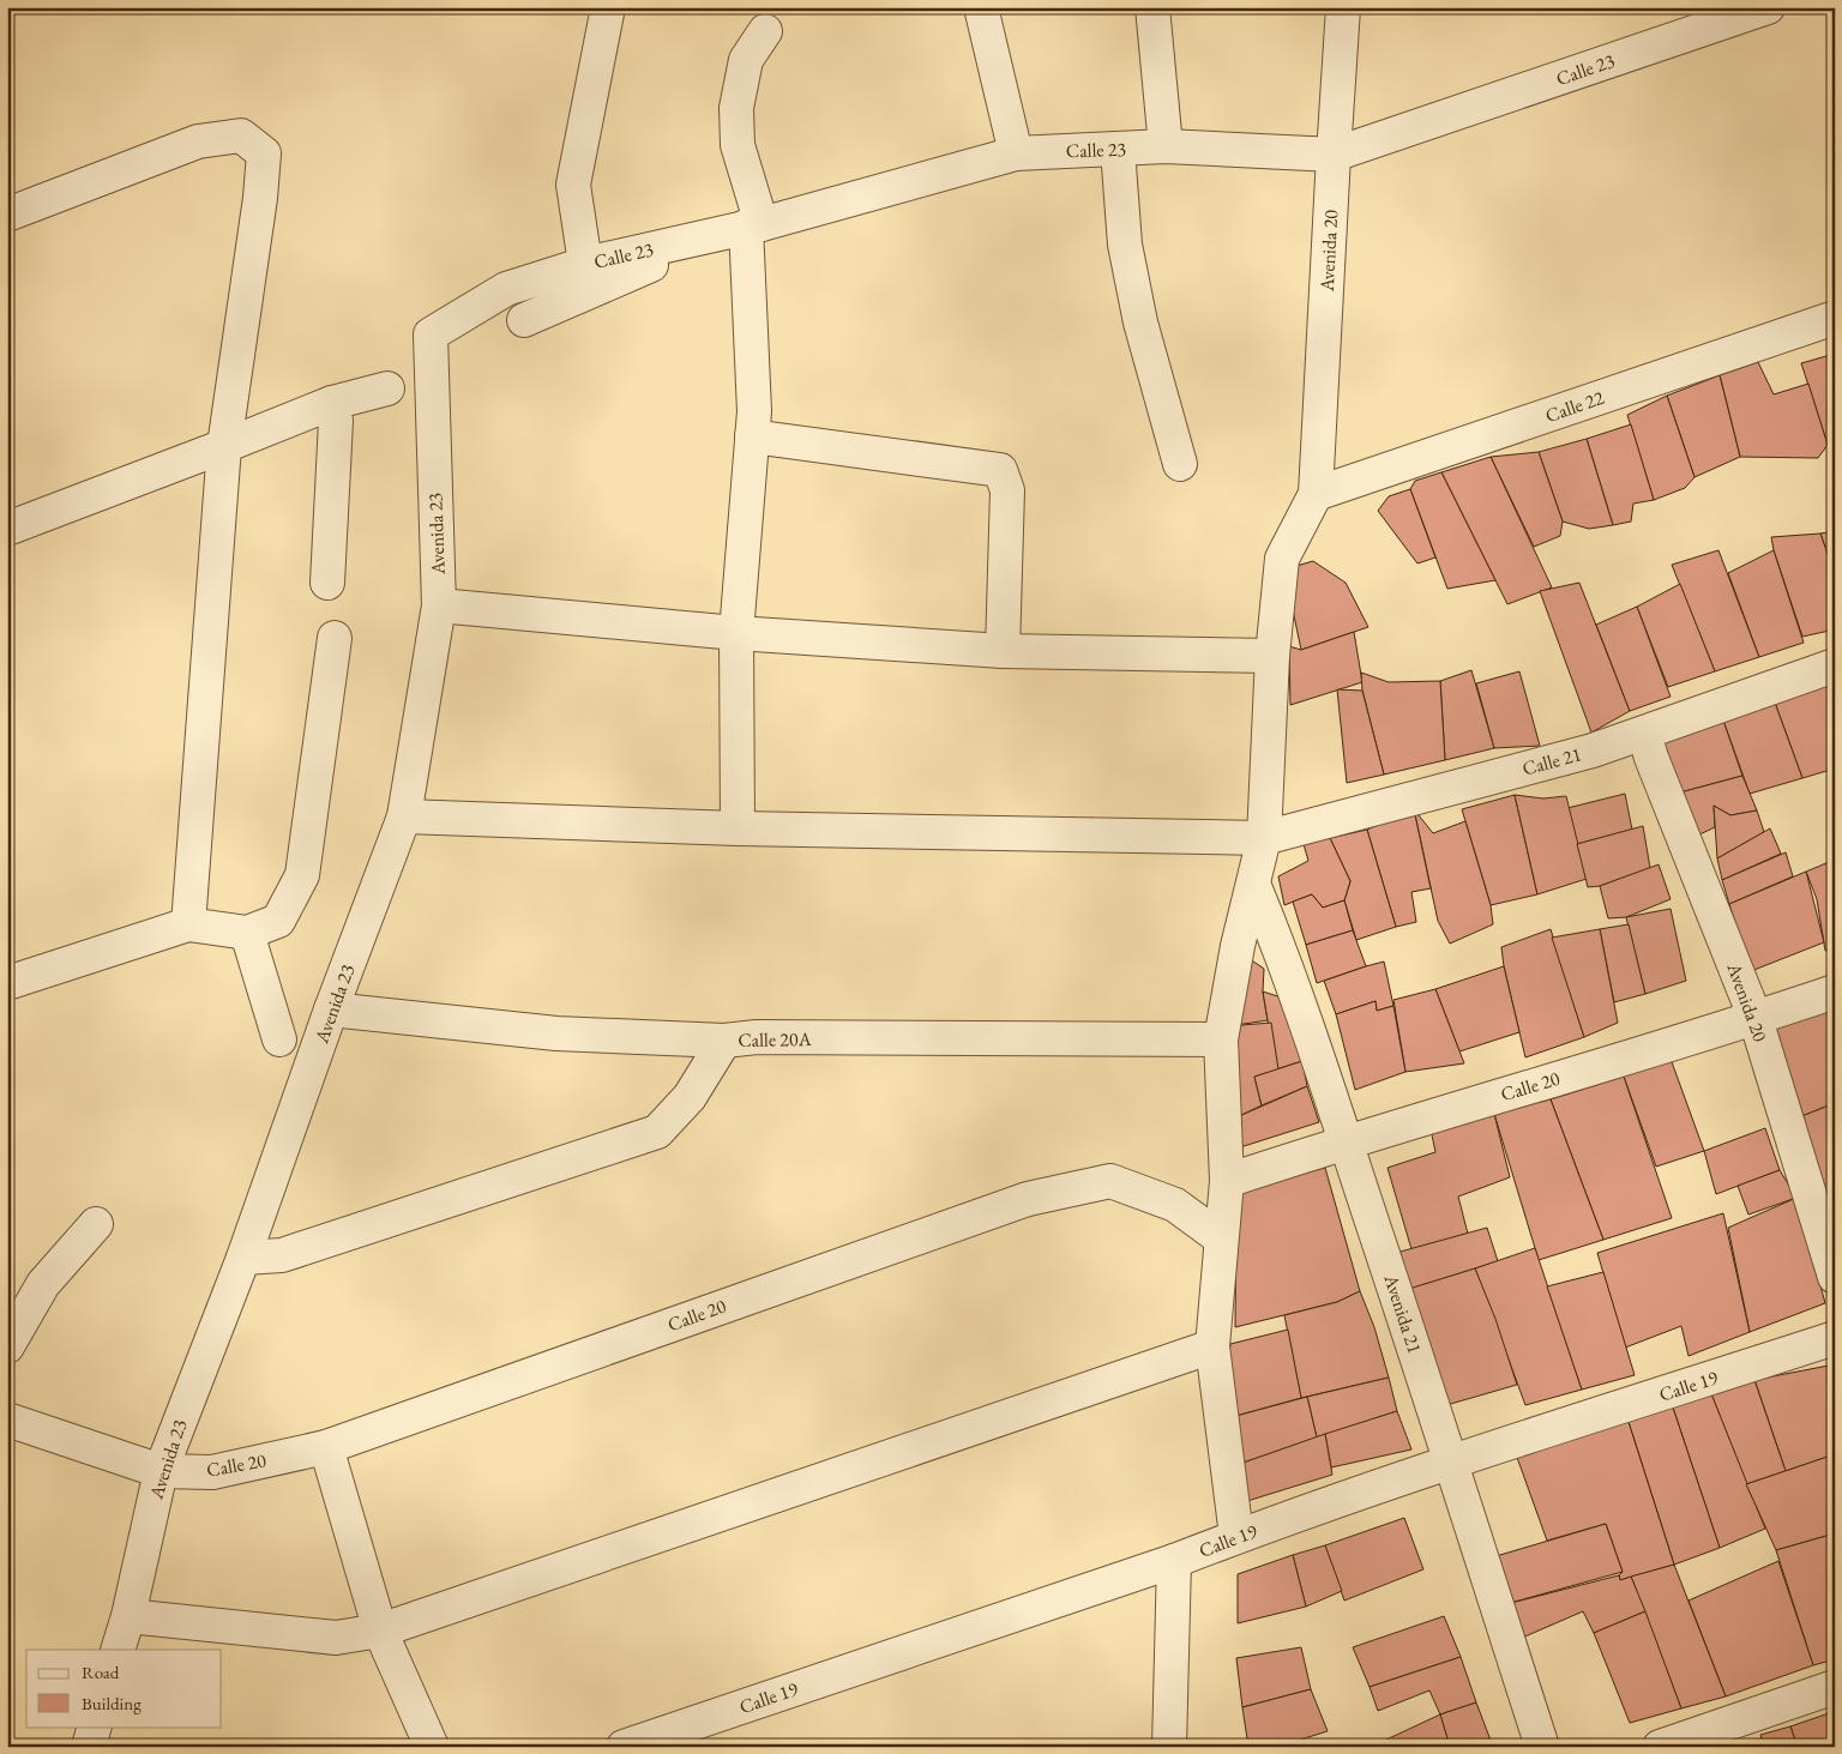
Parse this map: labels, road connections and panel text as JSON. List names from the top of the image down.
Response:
{
  "streets": {
    "street": [
      "Calle 23",
      "Avenida 20",
      "Calle 22",
      "Avenida 23",
      "Calle 21",
      "Calle 20A",
      "Calle 20",
      "Avenida 21",
      "Calle 19"
    ]
  },
  "crossings": [
    ["Calle 23", "Avenida 20"],
    ["Calle 23", "Avenida 23"],
    ["Avenida 20", "Calle 22"],
    ["Avenida 20", "Calle 21"],
    ["Avenida 20", "Calle 20"],
    ["Avenida 23", "Calle 21"],
    ["Avenida 23", "Calle 20A"],
    ["Avenida 23", "Calle 20"],
    ["Calle 20", "Avenida 21"],
    ["Avenida 21", "Calle 19"]
  ],
  "legend": ["Road", "Building"]
}
